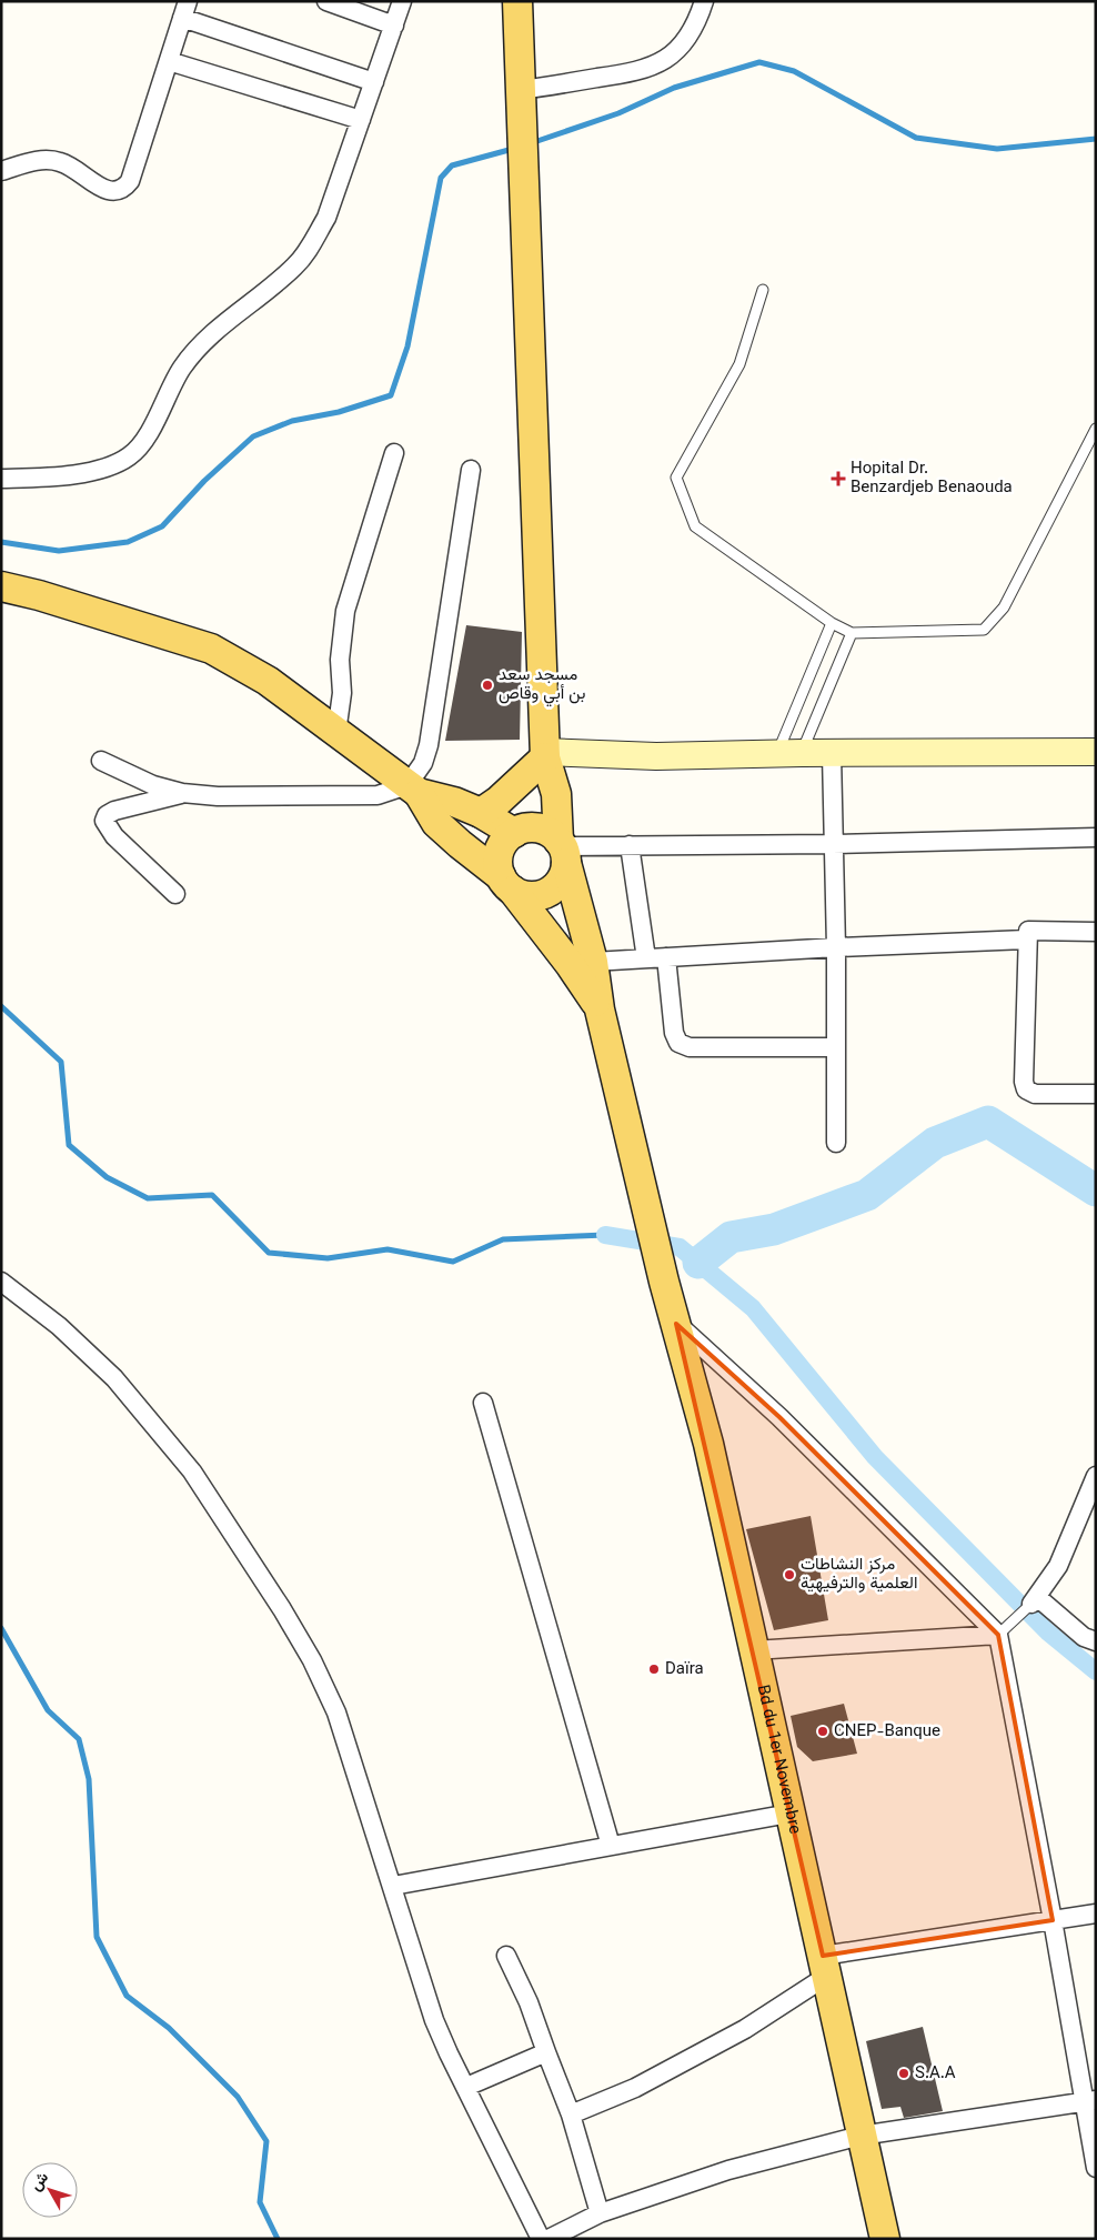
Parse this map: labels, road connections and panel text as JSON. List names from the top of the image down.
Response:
{
  "streets": {
    "main road": ["Bd du 1er Novembre"]
  },
  "places": {
    "health": ["Hopital Dr. Benzardjeb Benaouda"],
    "other": [
      "مسجد سعد بن أبي وقاص",
      "مركز النشاطات العلمية والترفيهية",
      "Daïra",
      "CNEP-Banque",
      "S.A.A"
    ]
  },
  "north": "top left"
}
